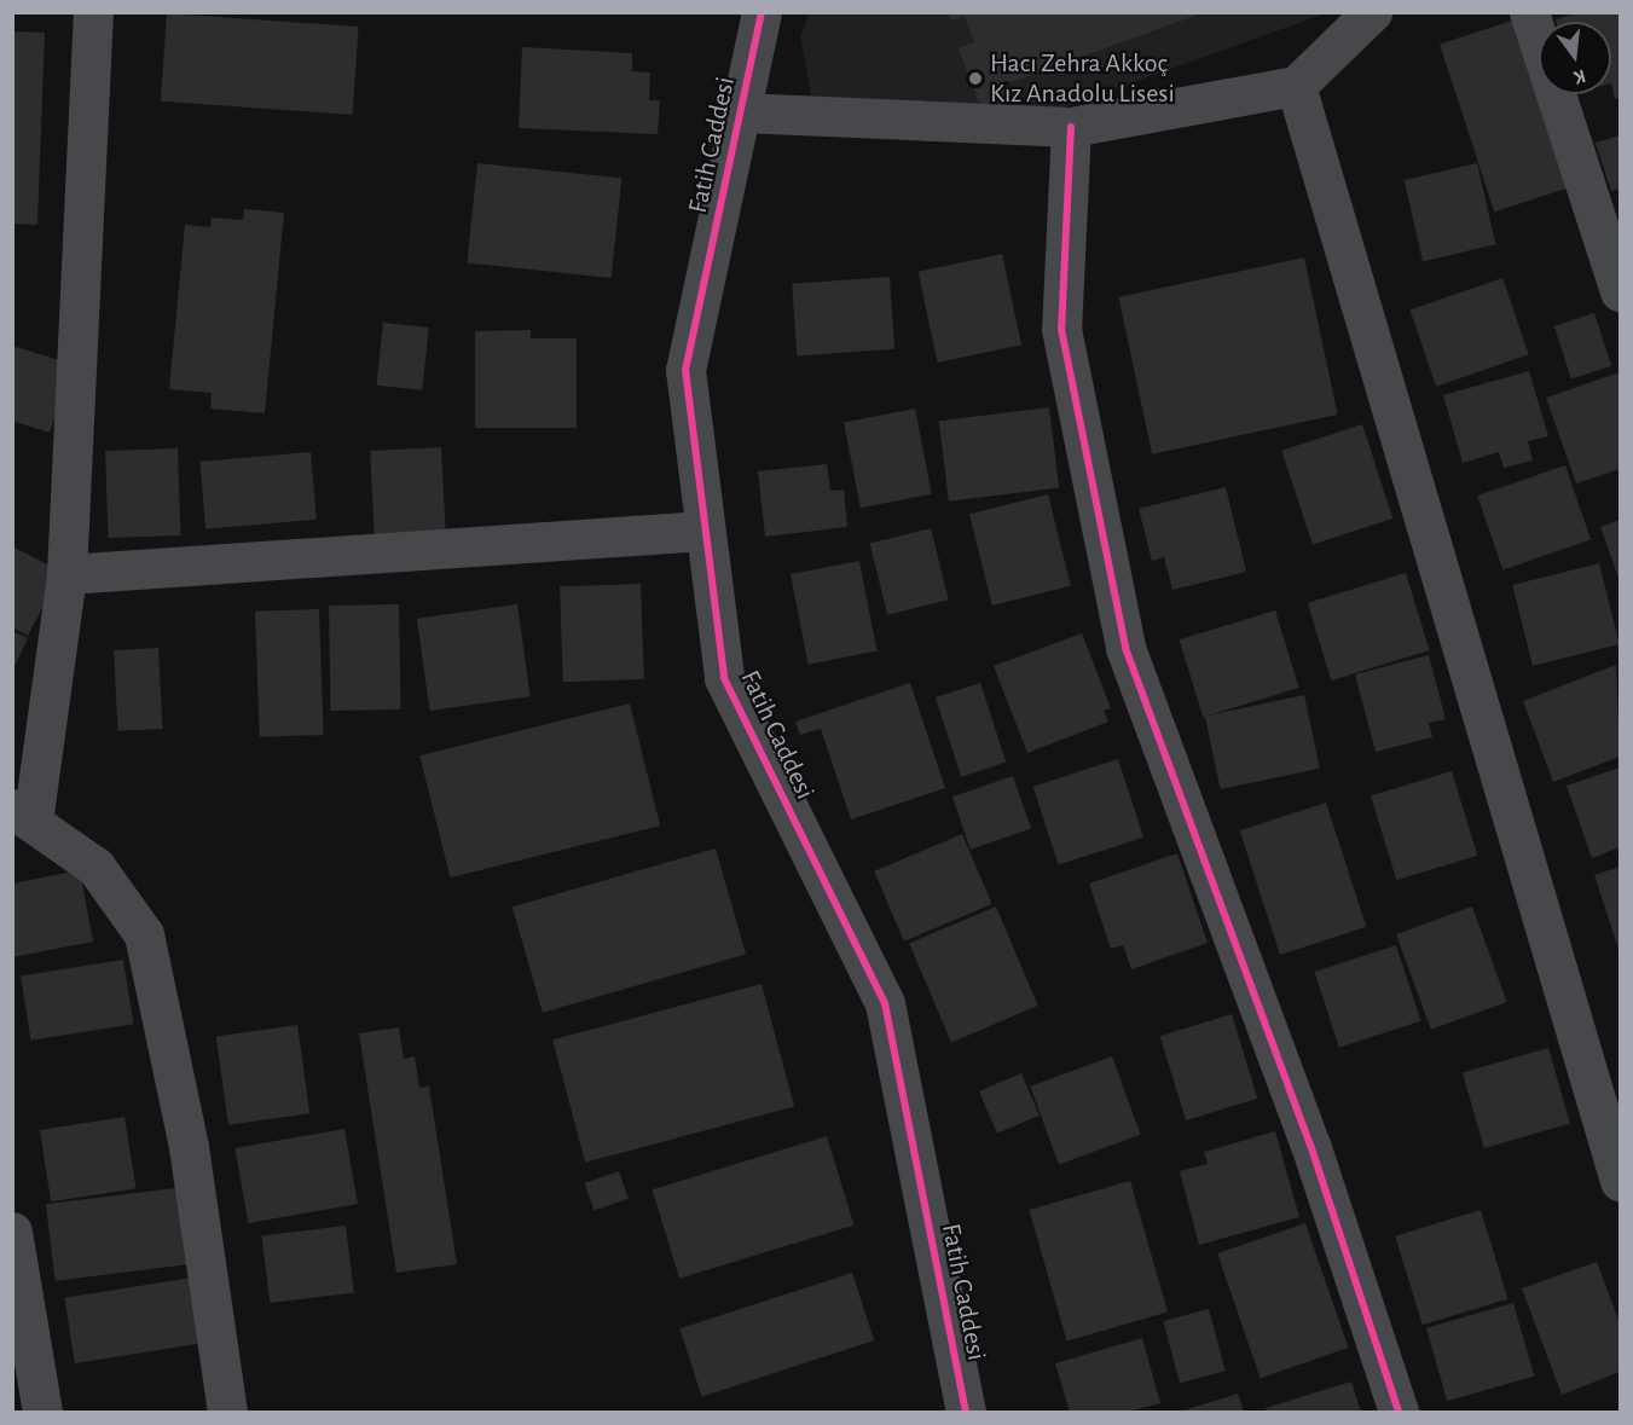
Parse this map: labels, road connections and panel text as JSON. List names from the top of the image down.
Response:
{
  "streets": {
    "street": ["Fatih Caddesi"]
  },
  "places": ["Hacı Zehra Akkoç Kız Anadolu Lisesi"],
  "north": "bottom"
}
